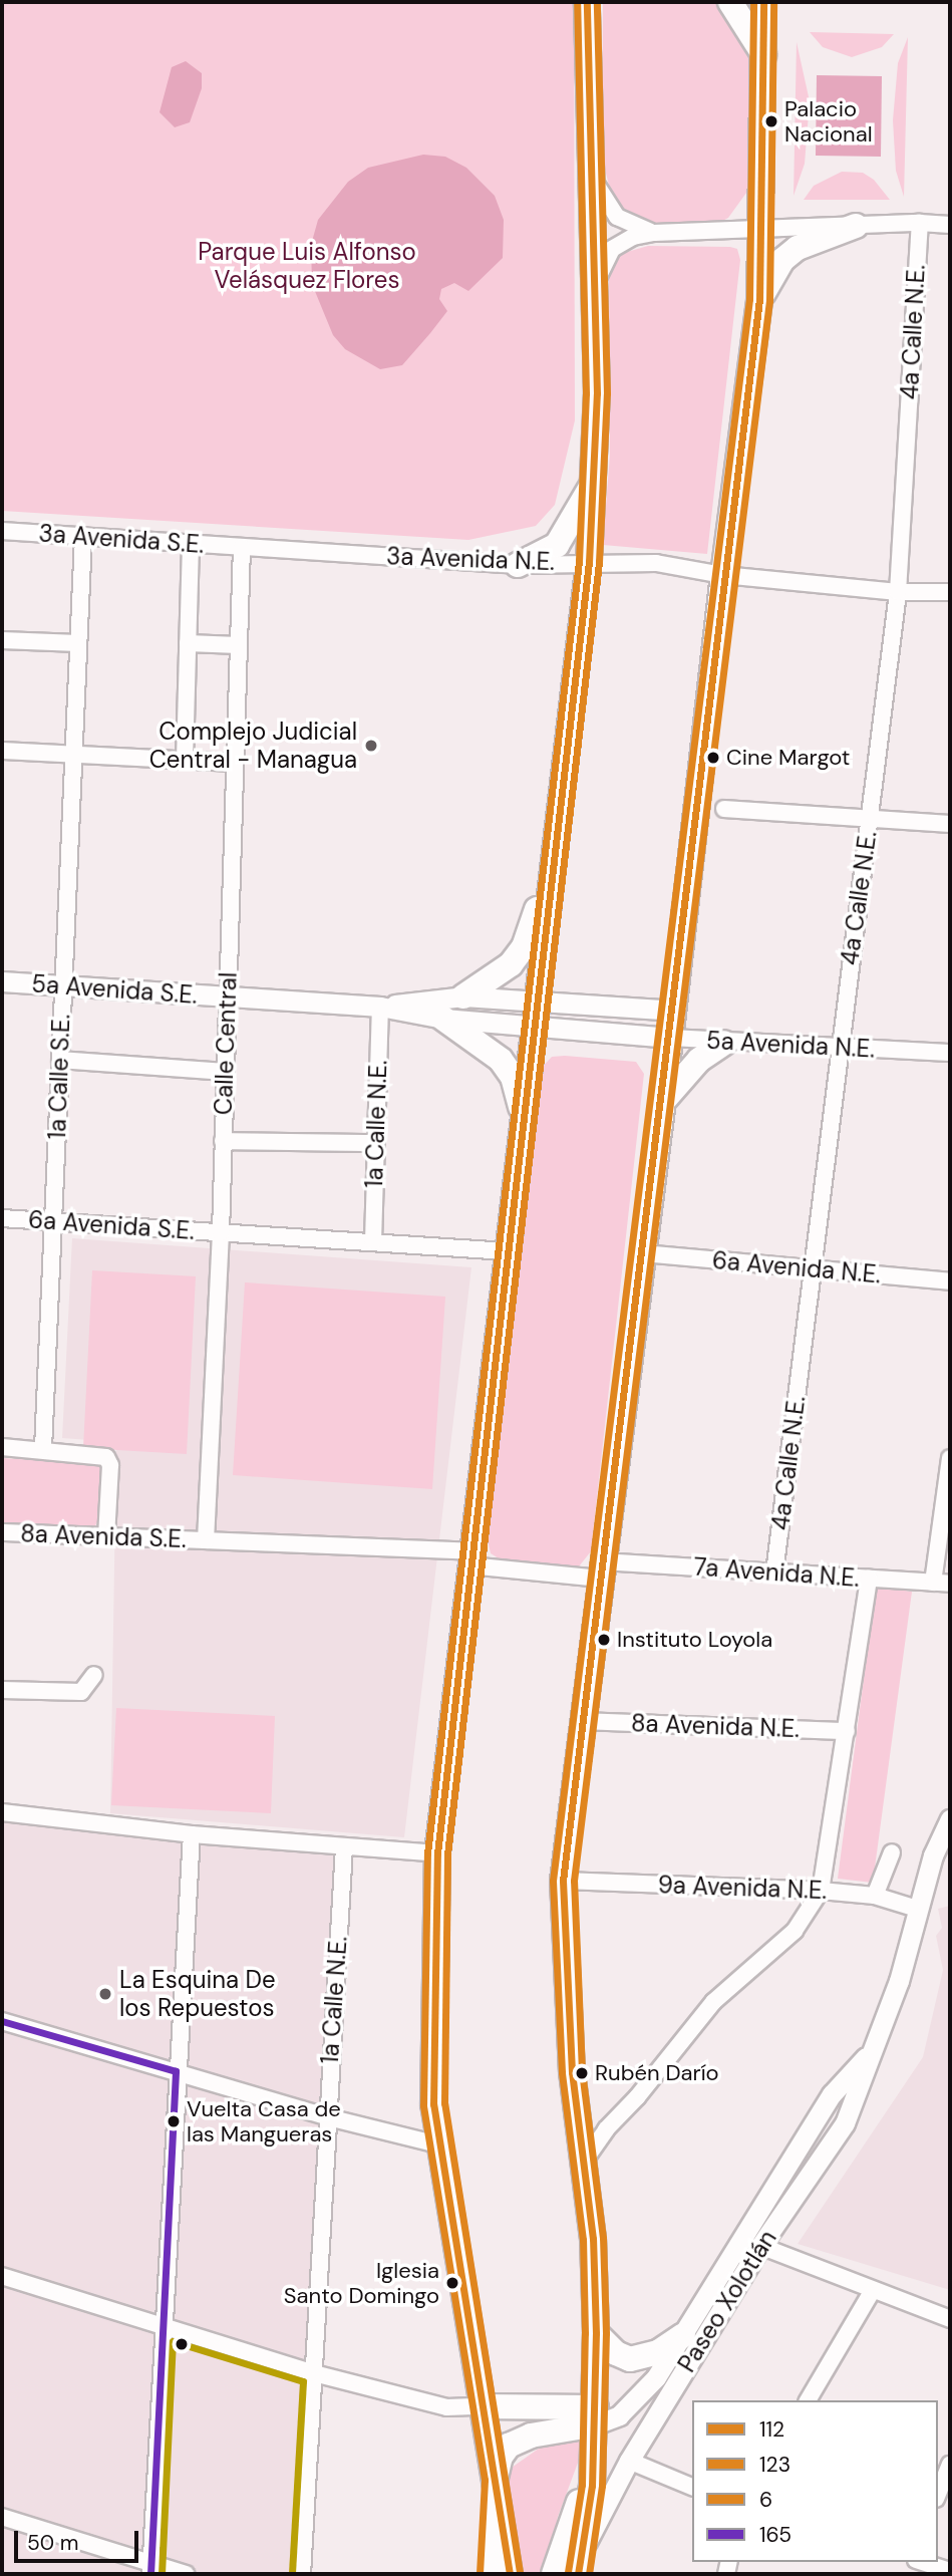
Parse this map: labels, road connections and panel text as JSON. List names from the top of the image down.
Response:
{
  "streets": {
    "street": [
      "4a Calle N.E.",
      "3a Avenida S.E.",
      "3a Avenida N.E.",
      "5a Avenida S.E.",
      "Calle Central",
      "5a Avenida N.E.",
      "1a Calle S.E.",
      "1a Calle N.E.",
      "6a Avenida S.E.",
      "6a Avenida N.E.",
      "8a Avenida S.E.",
      "7a Avenida N.E.",
      "8a Avenida N.E.",
      "9a Avenida N.E.",
      "Paseo Xolotlán"
    ]
  },
  "crossings": [
    ["4a Calle N.E.", "3a Avenida N.E."],
    ["4a Calle N.E.", "5a Avenida N.E."],
    ["4a Calle N.E.", "6a Avenida N.E."],
    ["4a Calle N.E.", "7a Avenida N.E."],
    ["3a Avenida S.E.", "3a Avenida N.E."],
    ["3a Avenida S.E.", "Calle Central"],
    ["3a Avenida S.E.", "1a Calle S.E."],
    ["3a Avenida N.E.", "Calle Central"],
    ["5a Avenida S.E.", "Calle Central"],
    ["5a Avenida S.E.", "5a Avenida N.E."],
    ["5a Avenida S.E.", "1a Calle S.E."],
    ["Calle Central", "5a Avenida N.E."],
    ["Calle Central", "6a Avenida S.E."],
    ["Calle Central", "8a Avenida S.E."],
    ["5a Avenida N.E.", "1a Calle N.E."],
    ["1a Calle S.E.", "6a Avenida S.E."],
    ["8a Avenida S.E.", "7a Avenida N.E."],
    ["9a Avenida N.E.", "Paseo Xolotlán"]
  ],
  "parks": ["Parque Luis Alfonso Velásquez Flores"],
  "places": [
    "Palacio Nacional",
    "Complejo Judicial Central - Managua",
    "Cine Margot",
    "Instituto Loyola",
    "La Esquina De los Repuestos",
    "Rubén Darío",
    "Vuelta Casa de las Mangueras",
    "Iglesia Santo Domingo"
  ],
  "lines": [
    "transit line 112",
    "transit line 123",
    "transit line 6",
    "transit line 165"
  ],
  "legend": [
    "112",
    "123",
    "6",
    "165"
  ],
  "scale_bar": "50 m"
}
